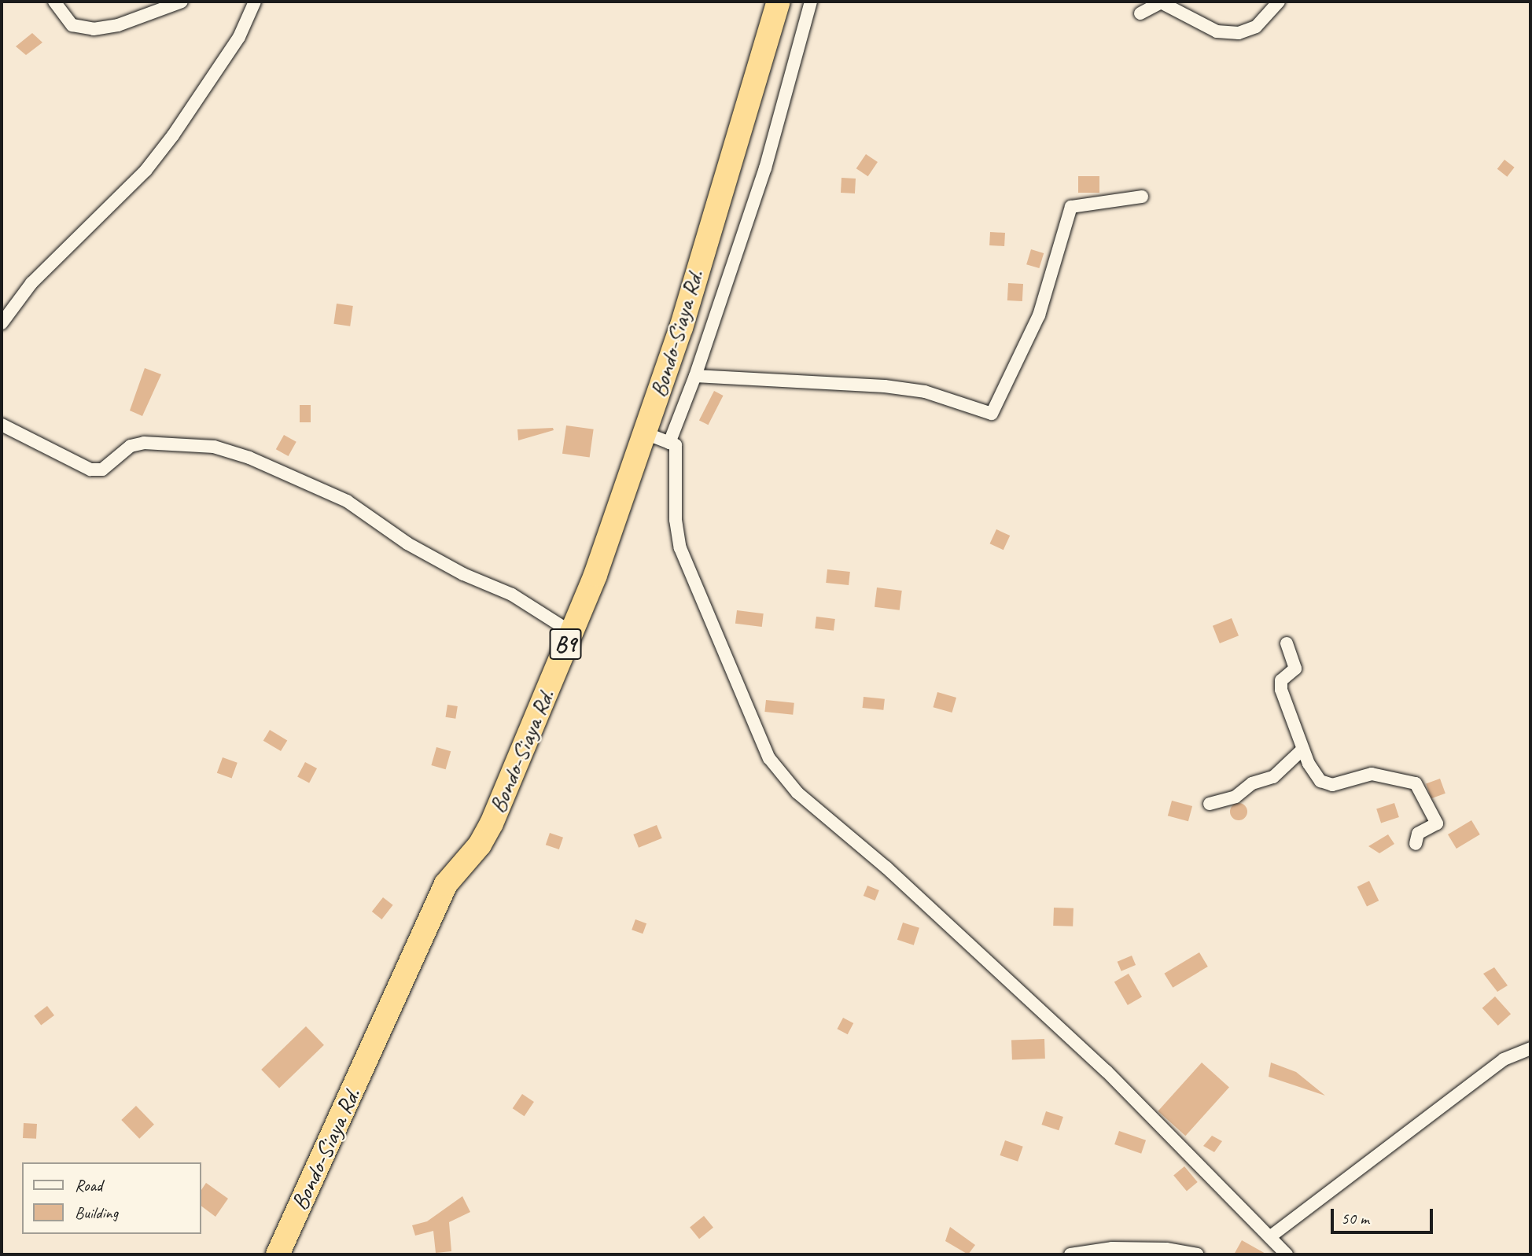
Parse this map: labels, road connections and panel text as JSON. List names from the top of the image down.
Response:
{
  "streets": {
    "highway": ["Bondo-Siaya Rd.", "B9"]
  },
  "legend": ["Road", "Building"],
  "scale_bar": "50 m"
}
